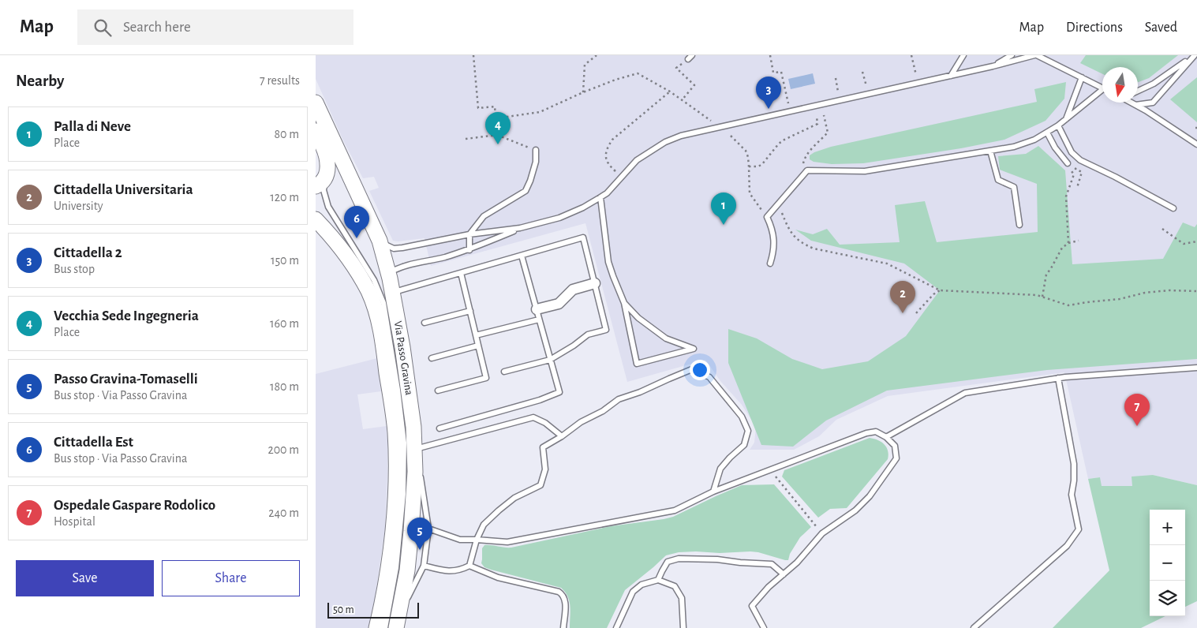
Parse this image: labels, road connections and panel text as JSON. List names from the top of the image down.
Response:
{
  "streets": {
    "main road": ["Via Passo Gravina"]
  },
  "scale_bar": "50 m",
  "north": "bottom",
  "page": {
    "header": "Map",
    "search": "Search here",
    "nav": ["Map", "Directions", "Saved"],
    "heading": ["Nearby", "7 results"],
    "pins": [
      "3",
      "4",
      "1",
      "6",
      "2",
      "7",
      "5"
    ],
    "list": [
      {
        "mark": "1",
        "name": "Palla di Neve",
        "note": "Place",
        "value": "80 m"
      },
      {
        "mark": "2",
        "name": "Cittadella Universitaria",
        "note": "University",
        "value": "120 m"
      },
      {
        "mark": "3",
        "name": "Cittadella 2",
        "note": "Bus stop",
        "value": "150 m"
      },
      {
        "mark": "4",
        "name": "Vecchia Sede Ingegneria",
        "note": "Place",
        "value": "160 m"
      },
      {
        "mark": "5",
        "name": "Passo Gravina-Tomaselli",
        "note": "Bus stop · Via Passo Gravina",
        "value": "180 m"
      },
      {
        "mark": "6",
        "name": "Cittadella Est",
        "note": "Bus stop · Via Passo Gravina",
        "value": "200 m"
      },
      {
        "mark": "7",
        "name": "Ospedale Gaspare Rodolico",
        "note": "Hospital",
        "value": "240 m"
      }
    ],
    "map_buttons": ["+", "−"],
    "buttons": ["Save", "Share"],
    "scale": "50 m"
  }
}
